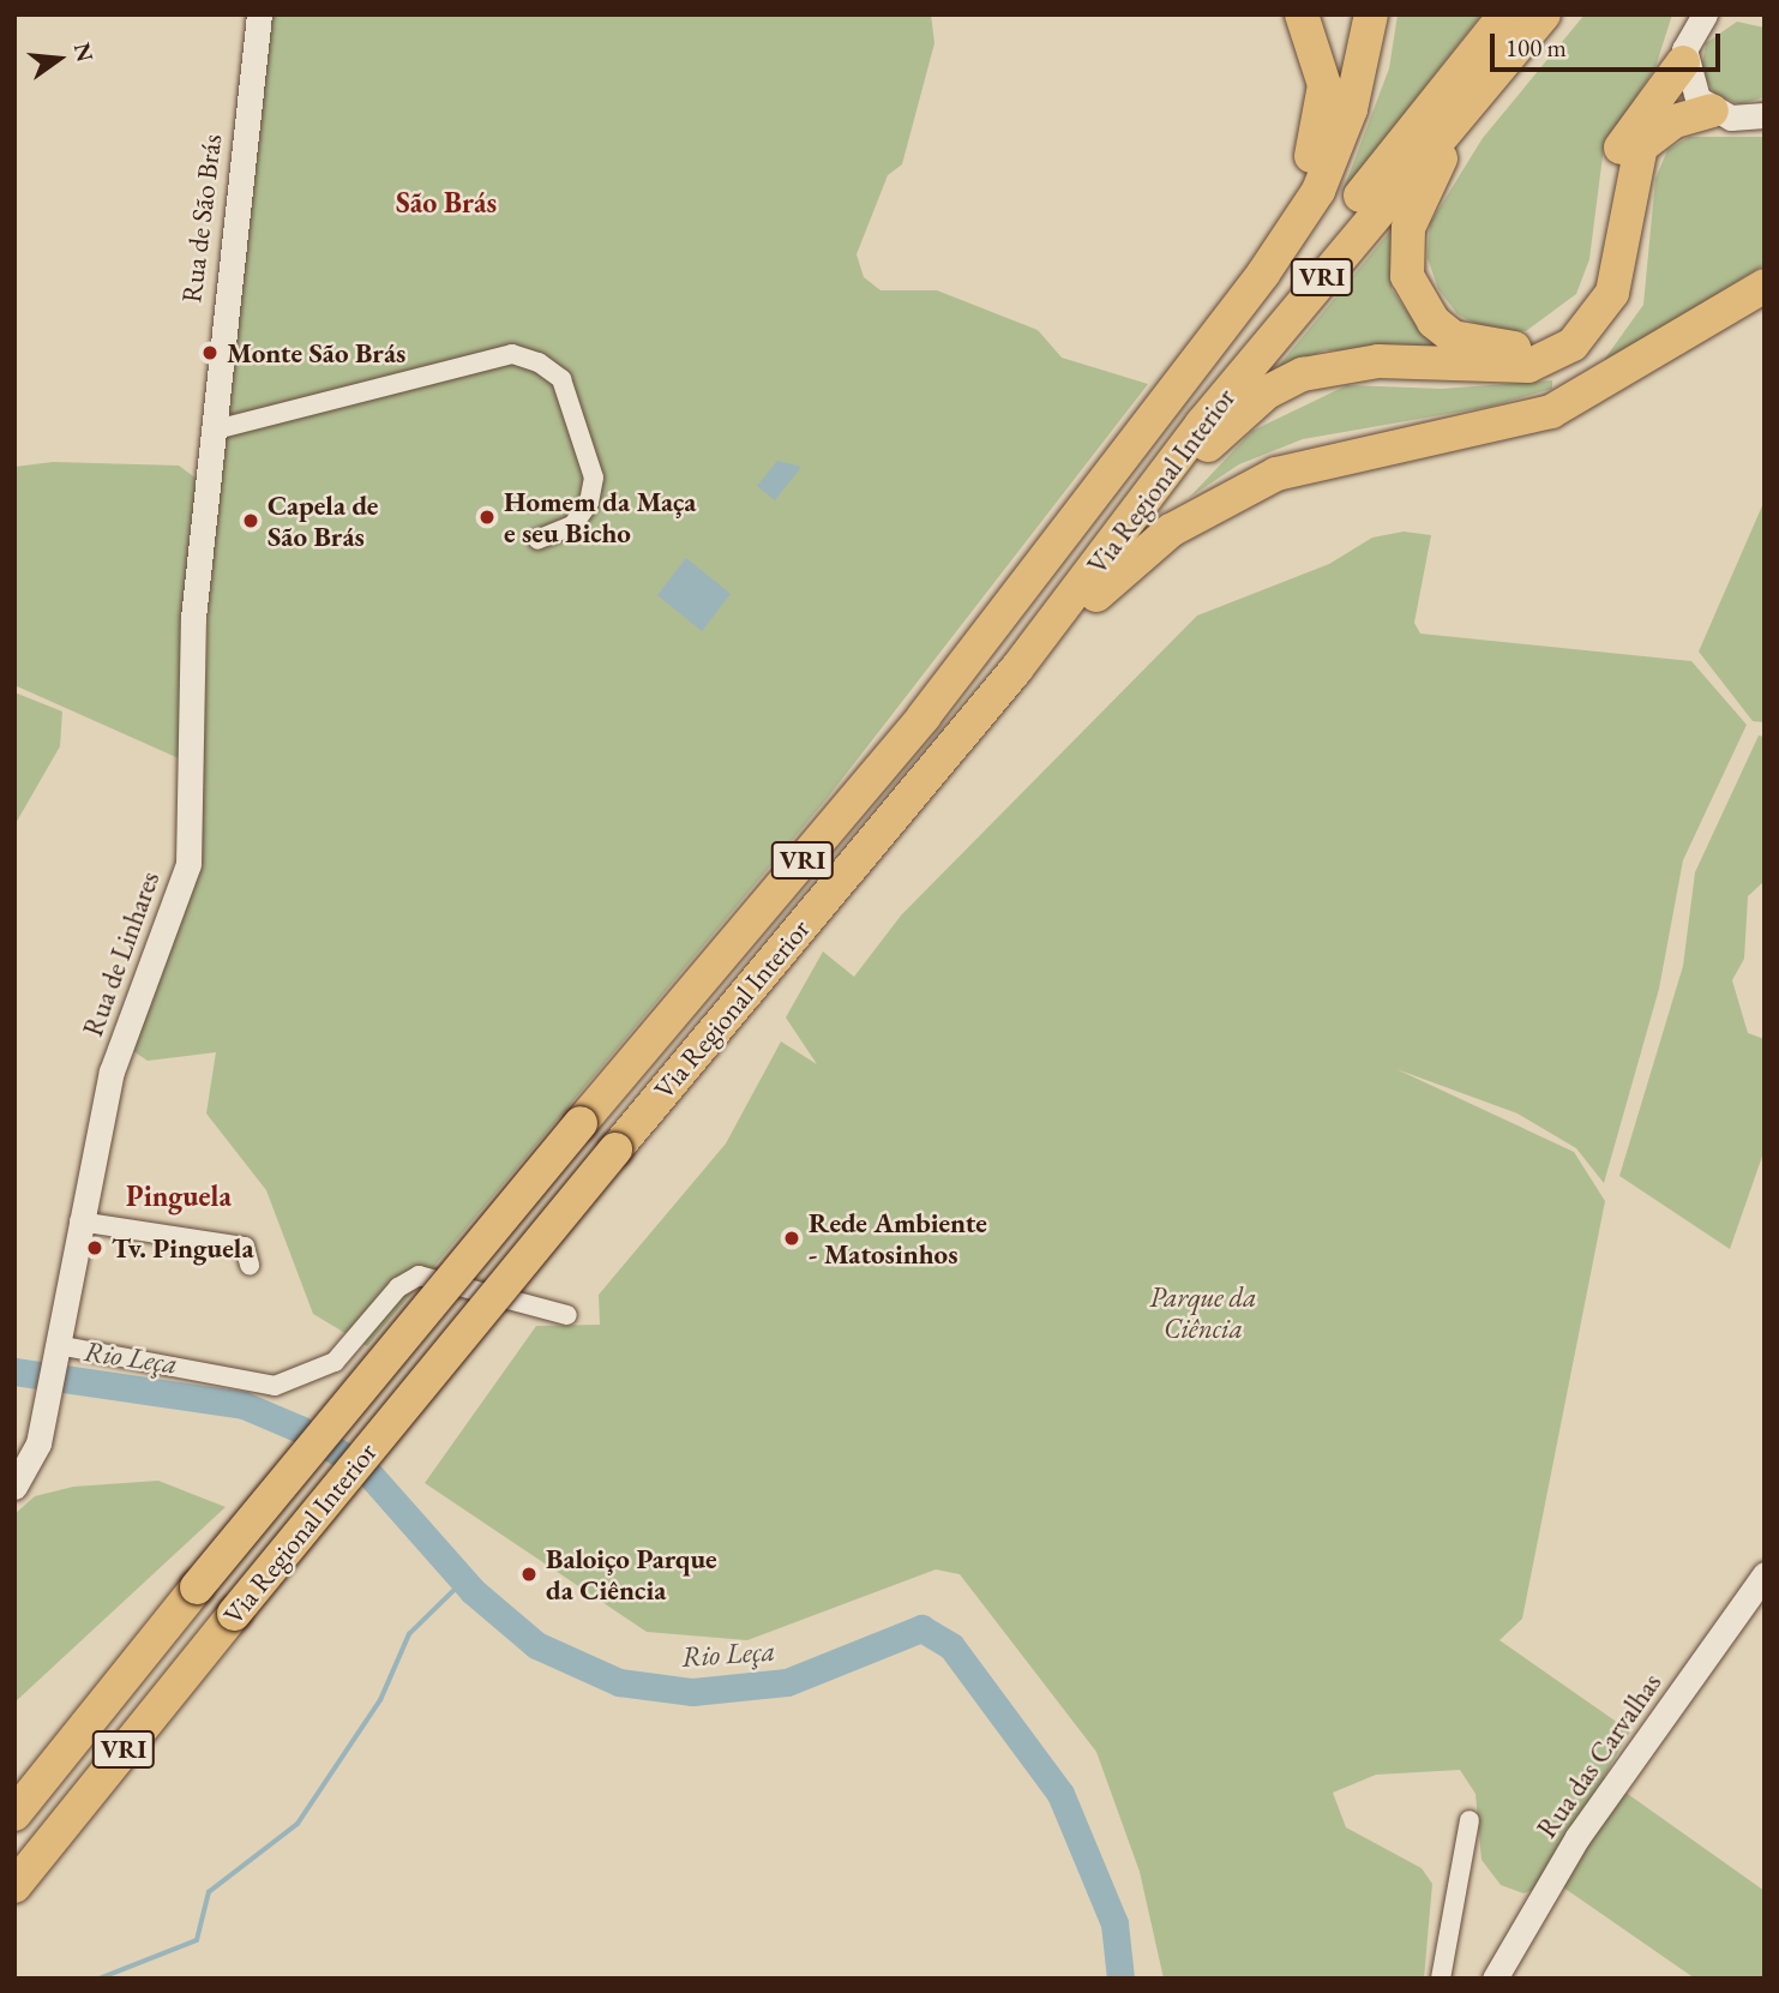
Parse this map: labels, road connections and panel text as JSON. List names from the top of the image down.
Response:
{
  "streets": {
    "highway": ["VRI", "Via Regional Interior"],
    "main road": ["Rua de São Brás", "Rua de Linhares", "Rua das Carvalhas"]
  },
  "crossings": [
    ["Rua de São Brás", "Rua de Linhares"]
  ],
  "districts": ["São Brás", "Pinguela"],
  "water": ["Rio Leça"],
  "parks": ["Parque da Ciência"],
  "places": [
    "Monte São Brás",
    "Homem da Maça e seu Bicho",
    "Capela de São Brás",
    "Rede Ambiente - Matosinhos",
    "Tv. Pinguela",
    "Baloiço Parque da Ciência"
  ],
  "scale_bar": "100 m",
  "north": "right"
}
